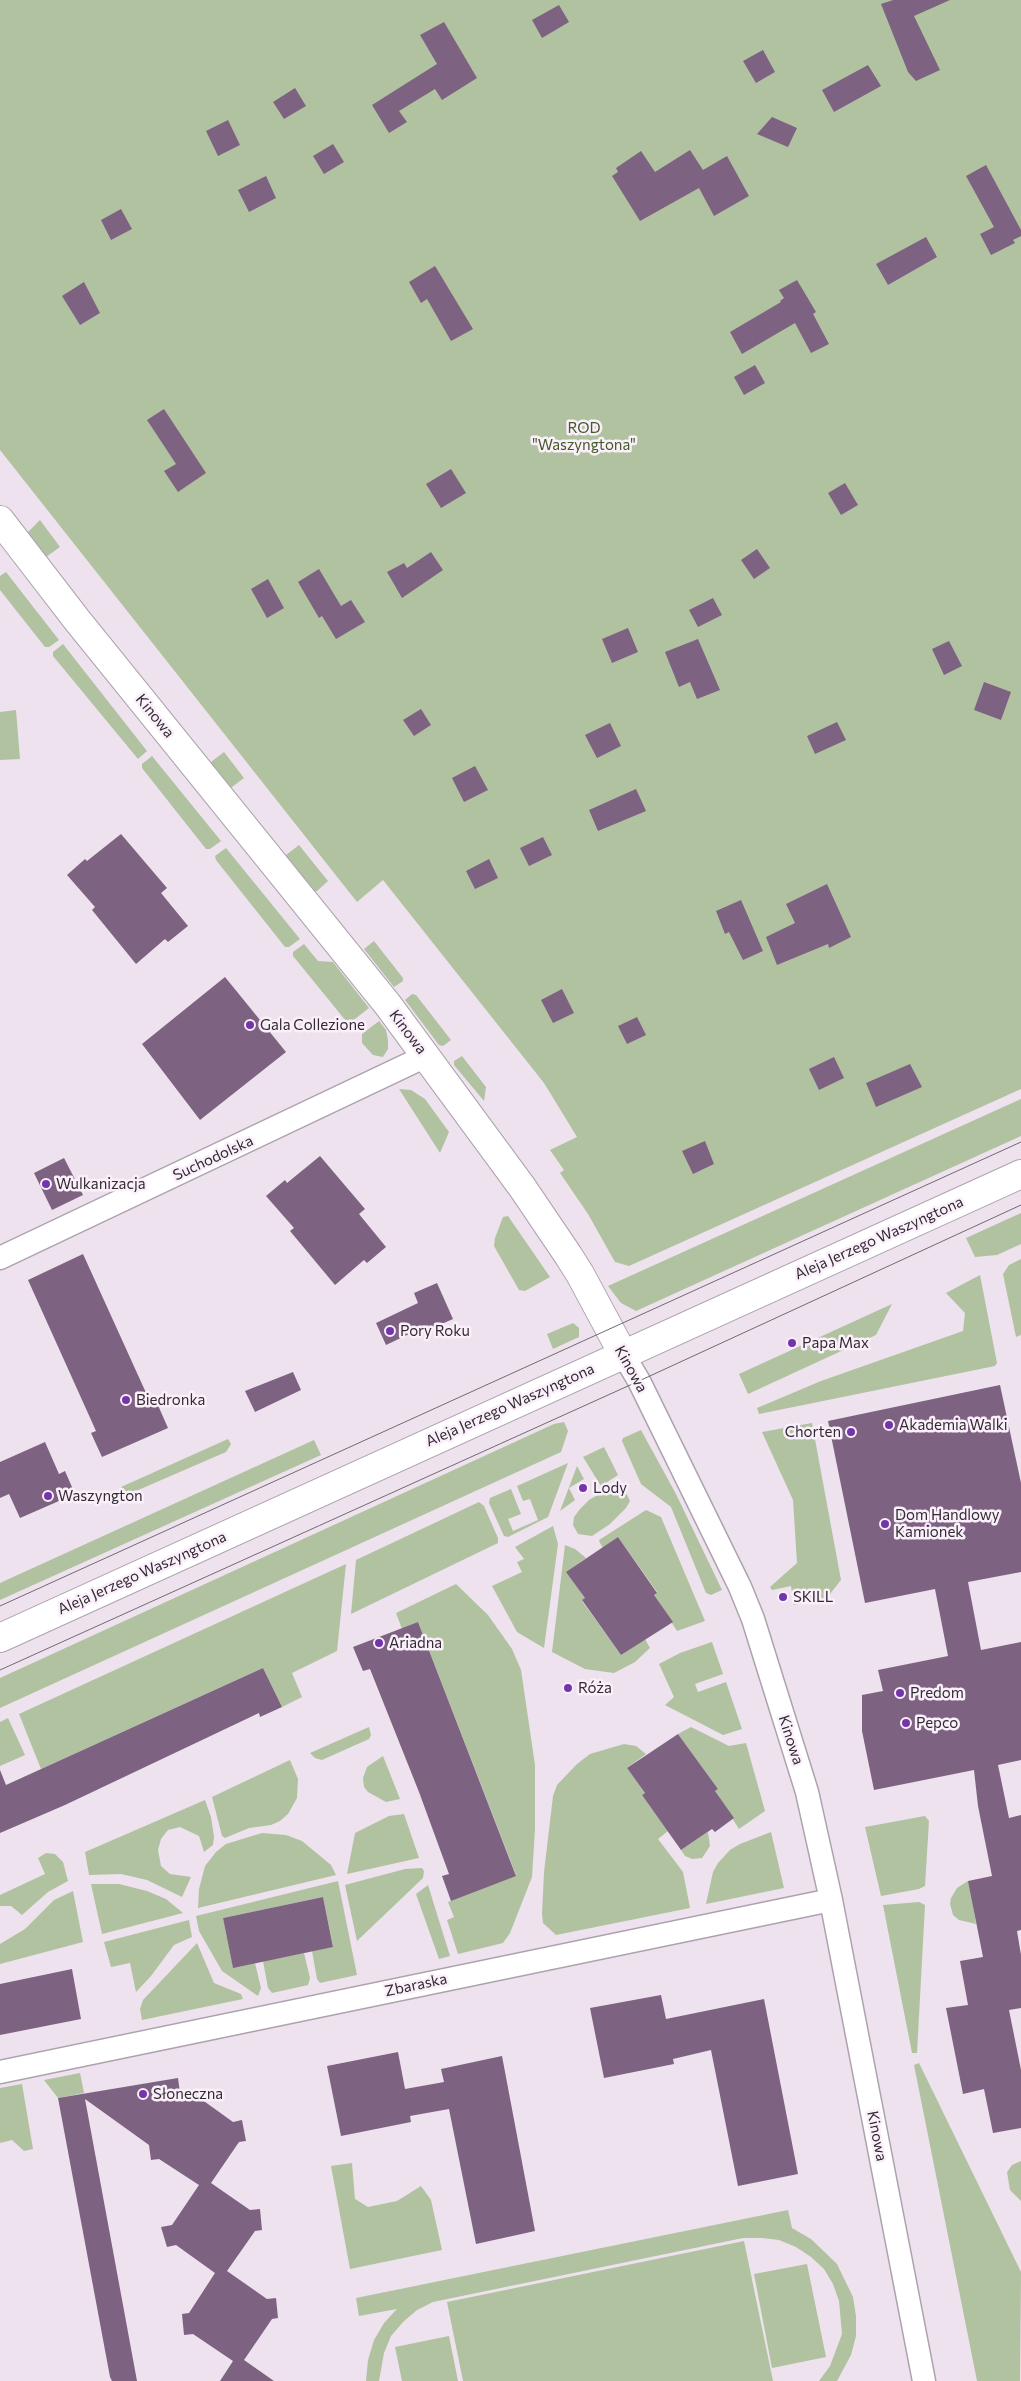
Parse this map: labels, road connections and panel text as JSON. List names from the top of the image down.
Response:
{
  "streets": {
    "main road": ["Kinowa", "Aleja Jerzego Waszyngtona"],
    "street": ["Suchodolska", "Zbaraska"]
  },
  "crossings": [
    ["Kinowa", "Suchodolska"],
    ["Kinowa", "Aleja Jerzego Waszyngtona"],
    ["Kinowa", "Zbaraska"]
  ],
  "parks": ["ROD \"Waszyngtona\""],
  "places": [
    "Gala Collezione",
    "Wulkanizacja",
    "Pory Roku",
    "Papa Max",
    "Biedronka",
    "Akademia Walki",
    "Chorten",
    "Lody",
    "Waszyngton",
    "Dom Handlowy Kamionek",
    "SKILL",
    "Ariadna",
    "Róża",
    "Predom",
    "Pepco",
    "Słoneczna"
  ]
}
